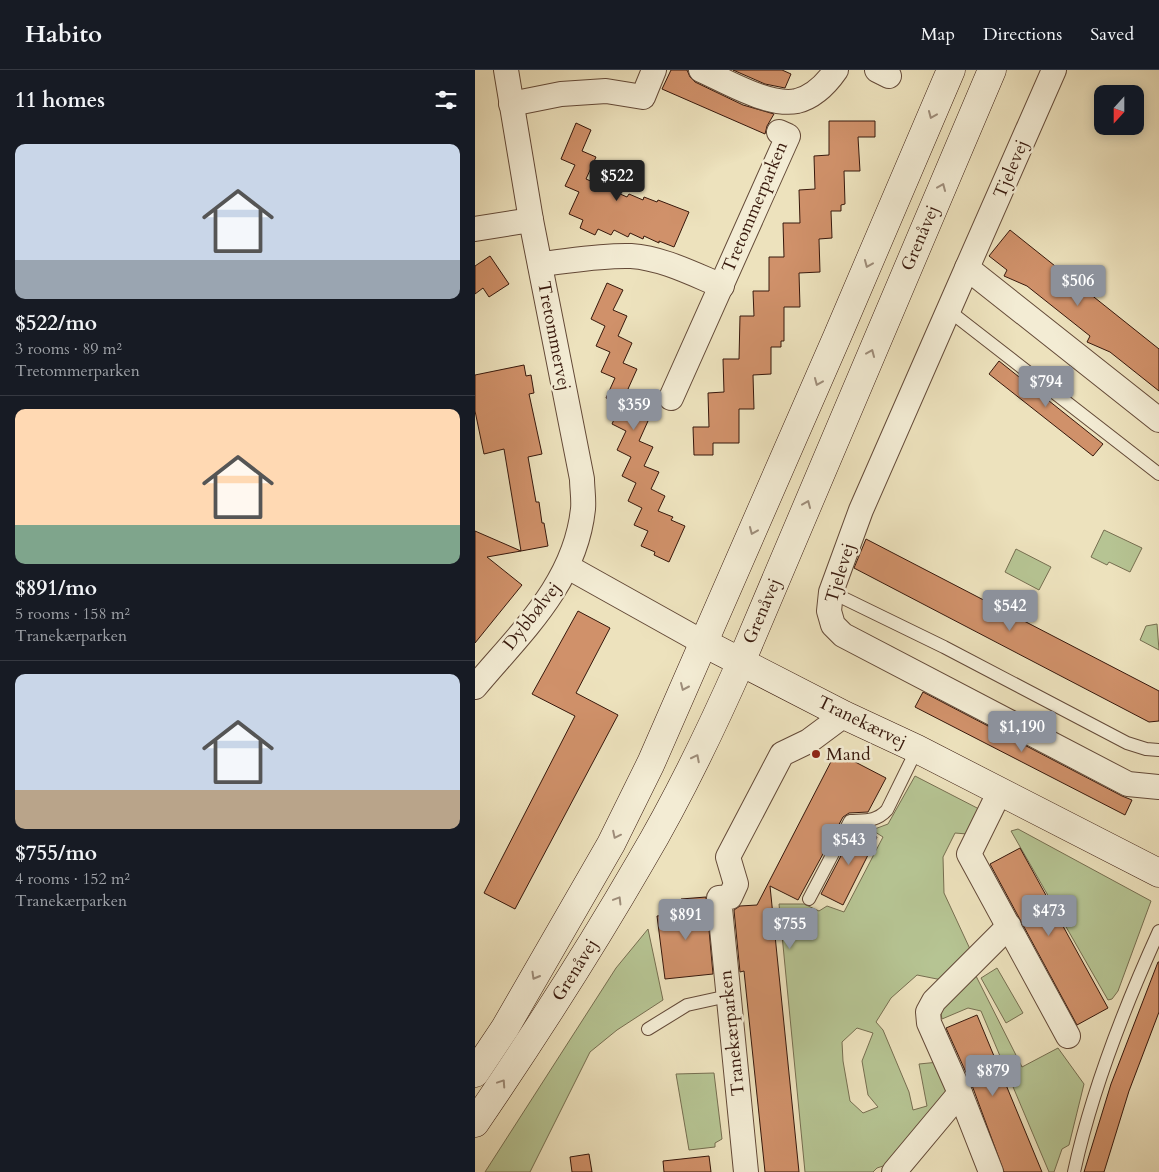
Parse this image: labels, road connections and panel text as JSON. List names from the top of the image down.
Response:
{
  "streets": {
    "main road": ["Grenåvej", "Tranekærvej"],
    "street": [
      "Tjelevej",
      "Tretommerparken",
      "Tretommervej",
      "Dybbølvej",
      "Tranekærparken"
    ]
  },
  "crossings": [
    ["Tretommerparken", "Tretommervej"],
    ["Grenåvej", "Tranekærvej"],
    ["Tretommervej", "Dybbølvej"],
    ["Tretommervej", "Tranekærvej"],
    ["Dybbølvej", "Tranekærvej"],
    ["Tranekærvej", "Tranekærparken"]
  ],
  "places": ["Mand"],
  "north": "bottom",
  "page": {
    "header": "Habito",
    "nav": ["Map", "Directions", "Saved"],
    "heading": "11 homes",
    "list": [
      {
        "name": "$522/mo",
        "note": "3 rooms · 89 m² · Tretommerparken"
      },
      {
        "name": "$891/mo",
        "note": "5 rooms · 158 m² · Tranekærparken"
      },
      {
        "name": "$755/mo",
        "note": "4 rooms · 152 m² · Tranekærparken"
      }
    ],
    "price": [
      "$522",
      "$506",
      "$794",
      "$359",
      "$542",
      "$1,190",
      "$543",
      "$473",
      "$891",
      "$755",
      "$879"
    ]
  }
}
